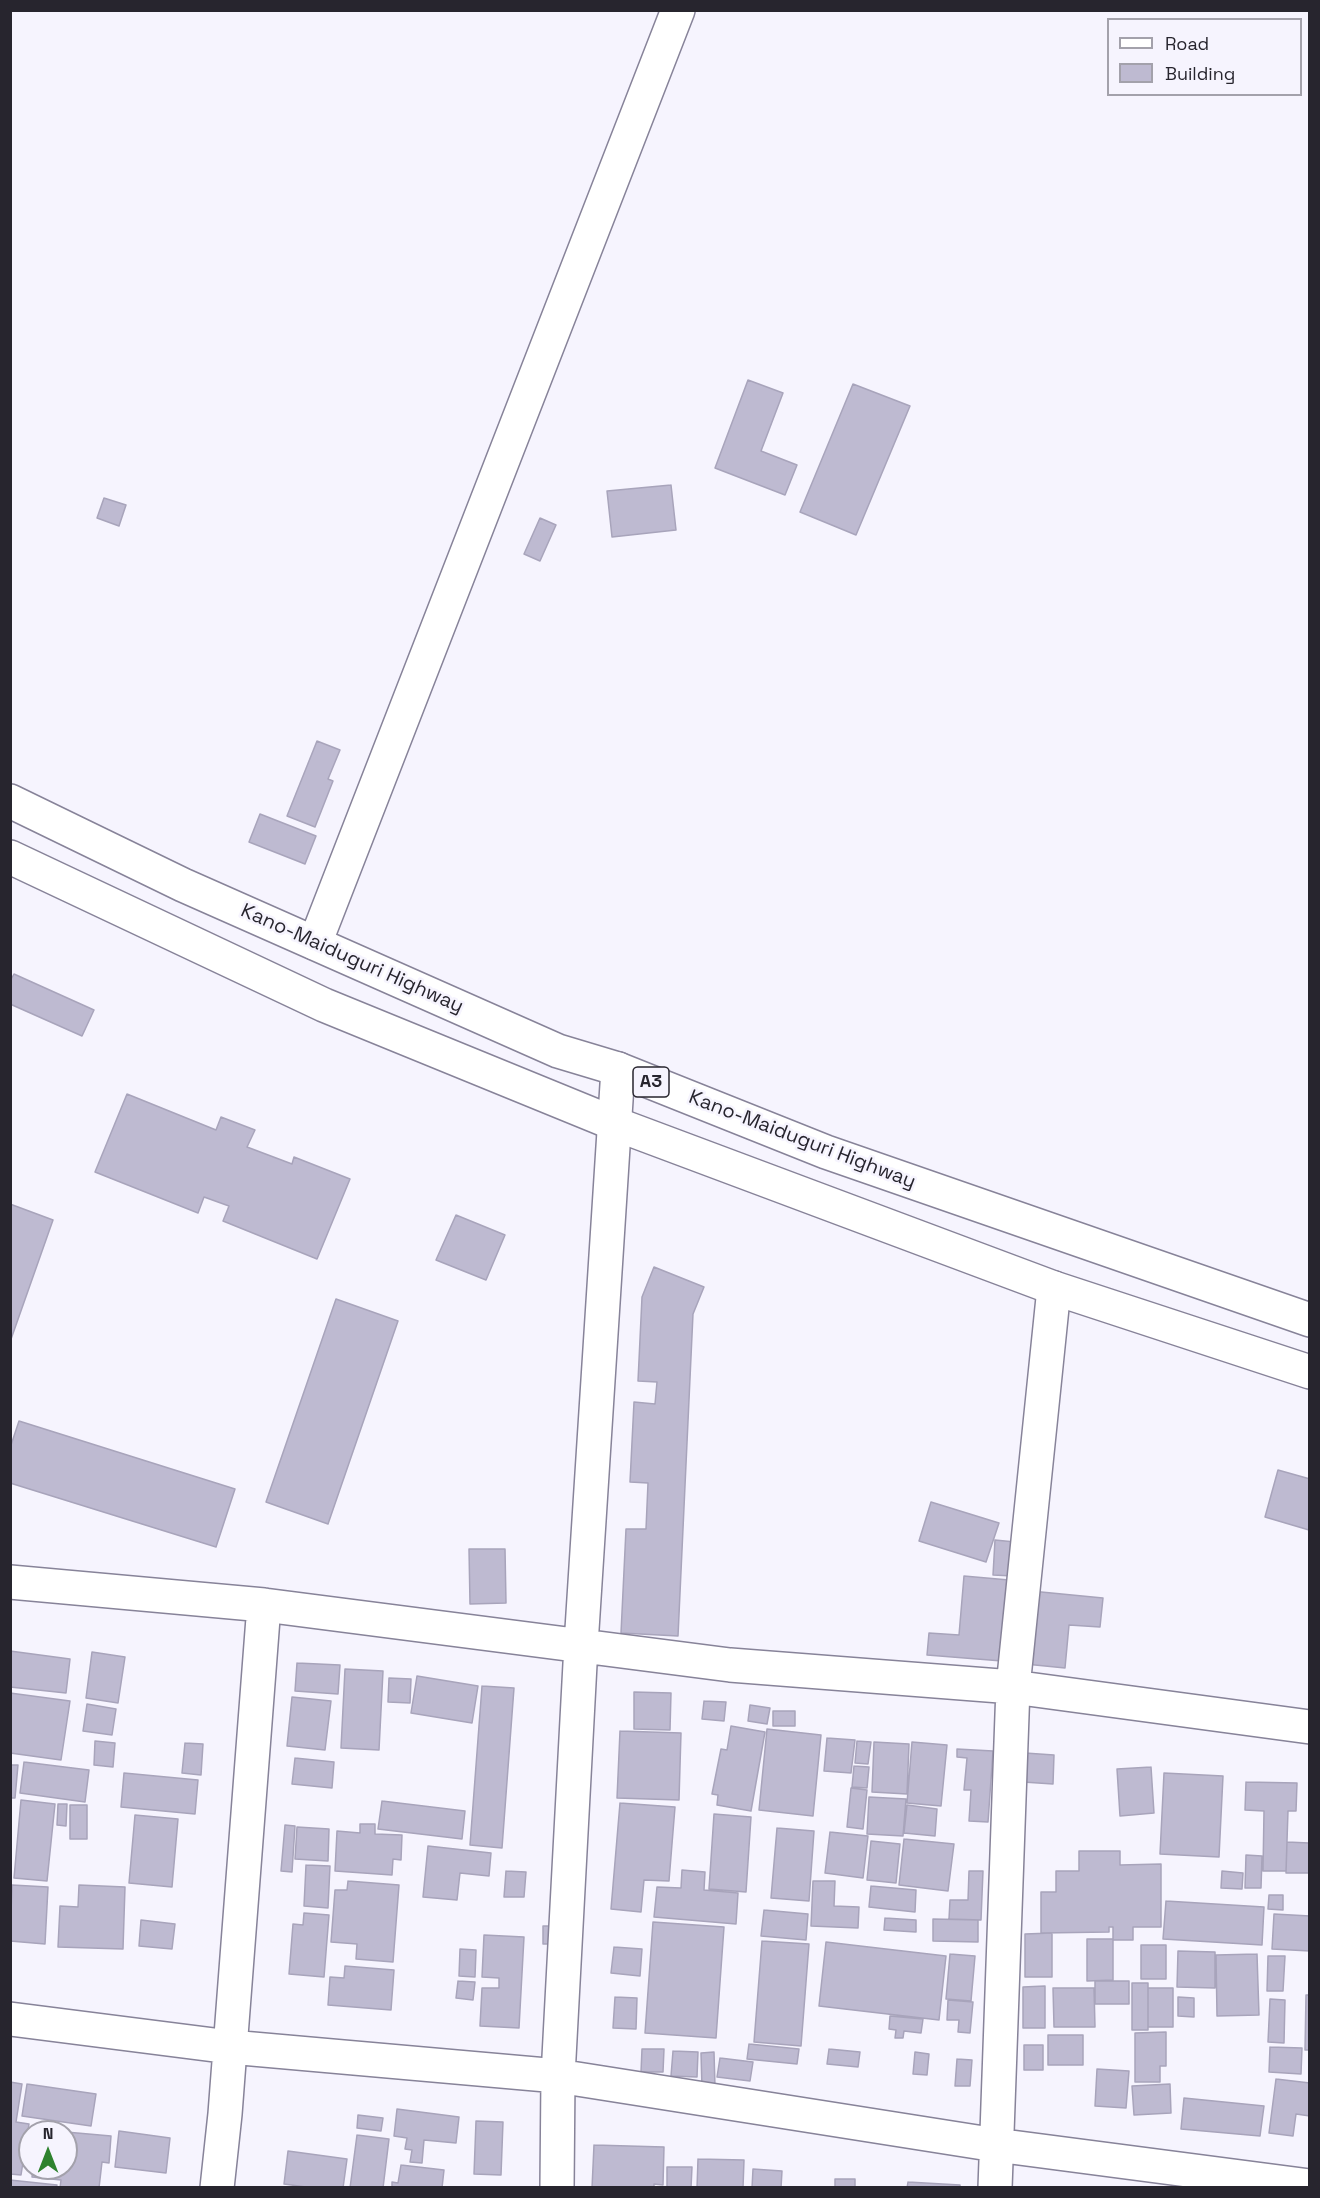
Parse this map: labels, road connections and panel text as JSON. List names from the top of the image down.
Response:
{
  "streets": {
    "main road": ["Kano-Maiduguri Highway", "A3"]
  },
  "legend": ["Road", "Building"],
  "north": "top"
}
